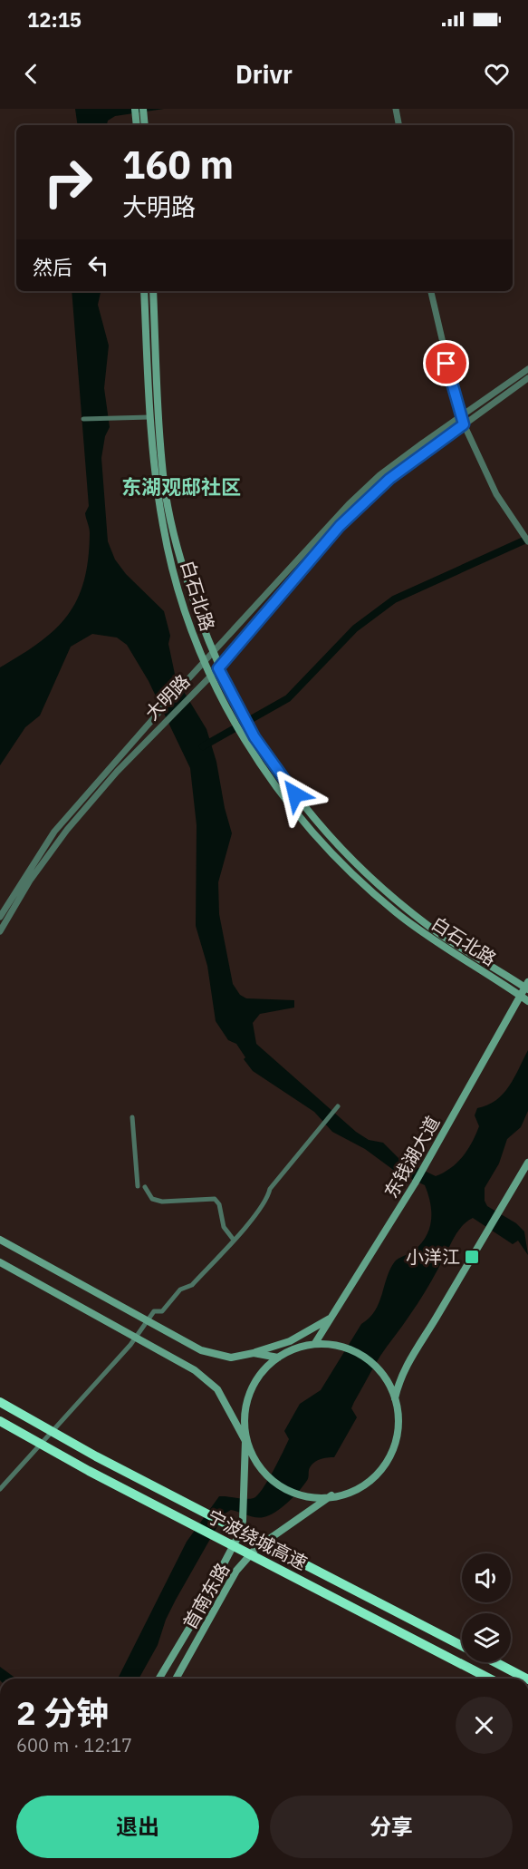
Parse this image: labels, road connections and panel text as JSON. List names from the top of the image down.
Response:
{
  "streets": {
    "highway": ["宁波绕城高速"],
    "main road": ["白石北路", "东钱湖大道", "首南东路"],
    "street": ["大明路"]
  },
  "crossings": [
    ["白石北路", "大明路"],
    ["白石北路", "东钱湖大道"],
    ["东钱湖大道", "首南东路"]
  ],
  "districts": ["东湖观邸社区"],
  "places": {
    "transit": ["小洋江"]
  },
  "page": {
    "status": "12:15",
    "header": "Drivr",
    "turn": ["160 m", "大明路"],
    "then": "然后",
    "heading": ["2 分钟", "600 m · 12:17"],
    "buttons": ["退出", "分享"]
  }
}
